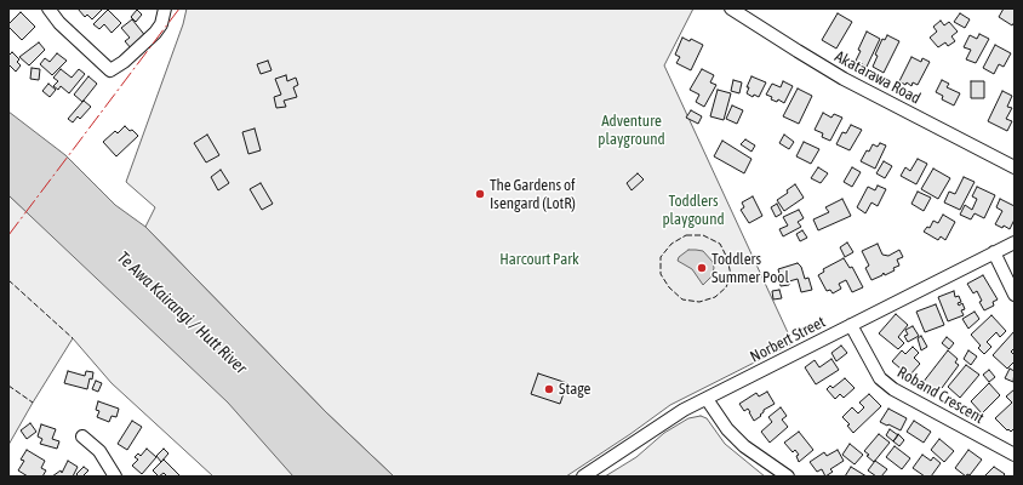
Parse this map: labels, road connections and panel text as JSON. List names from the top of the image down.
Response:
{
  "streets": {
    "street": ["Akatarawa Road", "Norbert Street", "Roband Crescent"]
  },
  "crossings": [
    ["Norbert Street", "Roband Crescent"]
  ],
  "water": ["Te Awa Kairangi / Hutt River"],
  "parks": ["Adventure playground", "Toddlers playgound", "Harcourt Park"],
  "places": ["The Gardens of Isengard (LotR)", "Toddlers Summer Pool", "Stage"]
}
